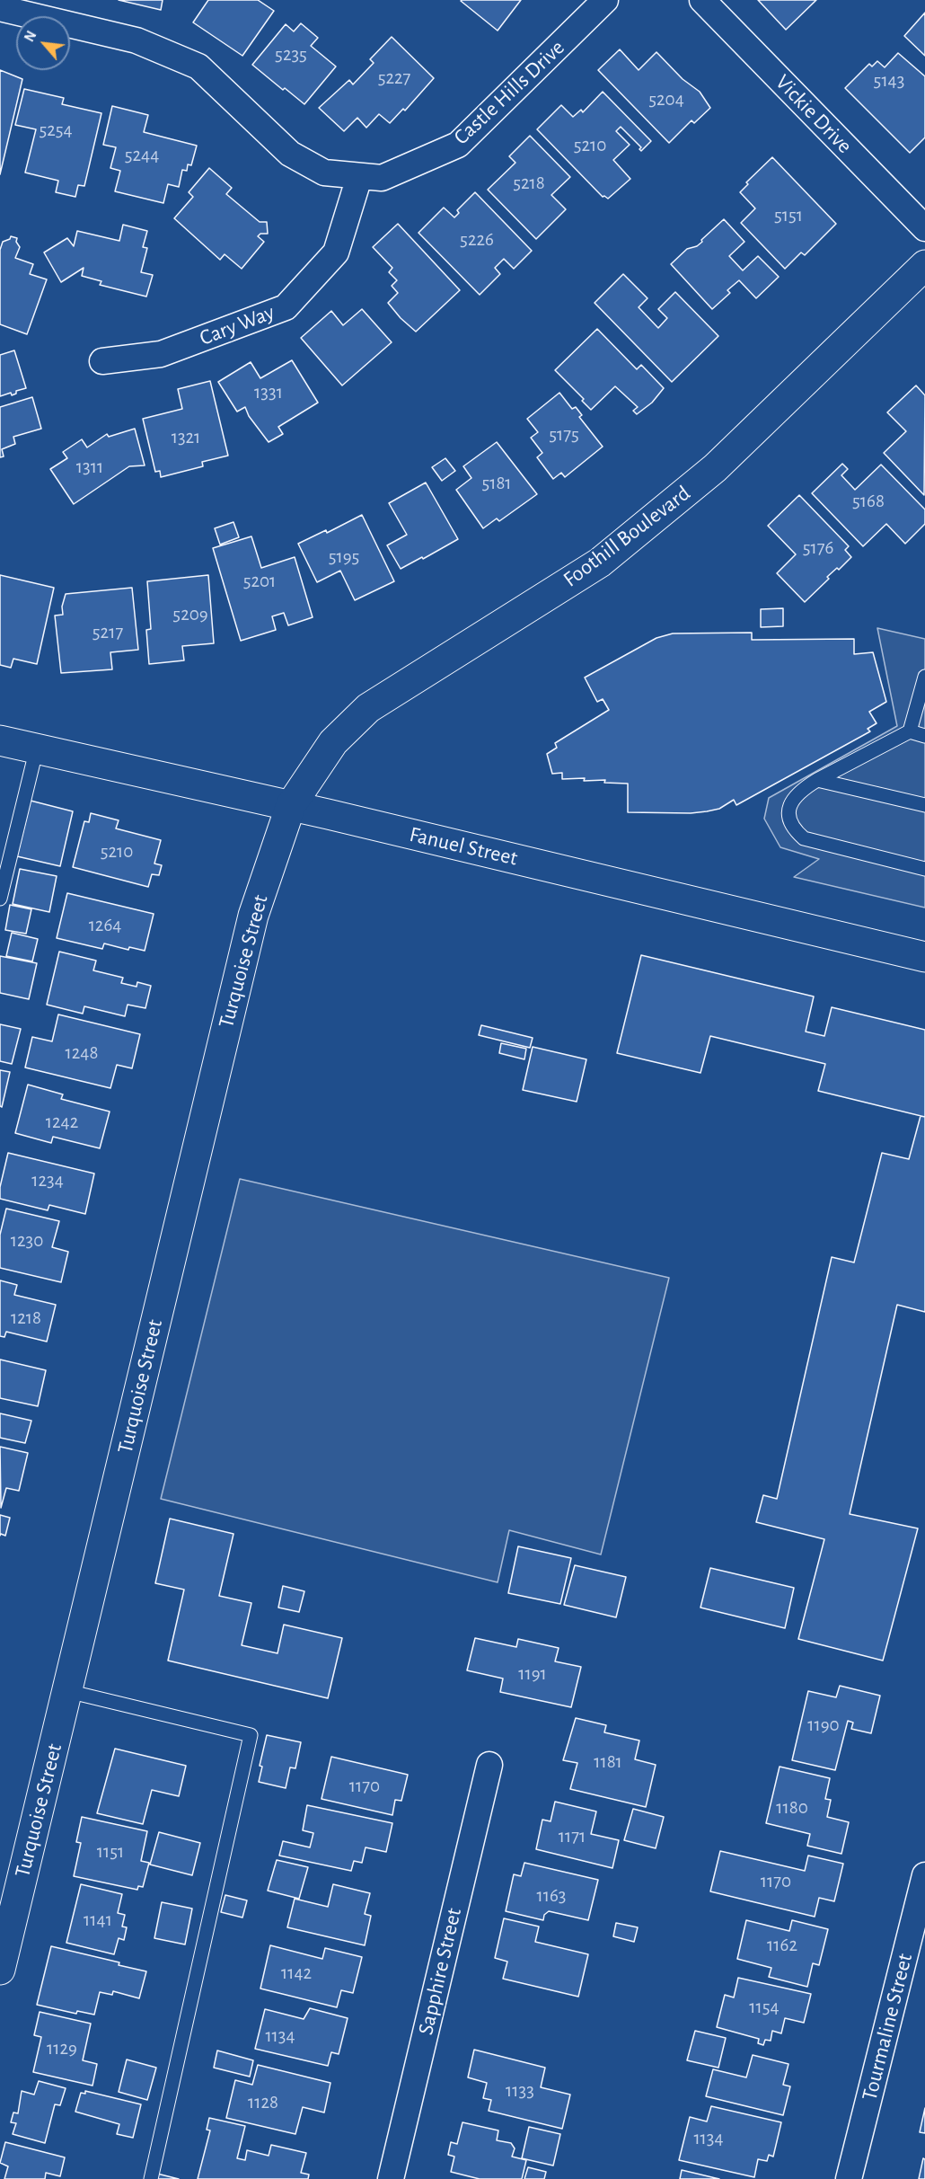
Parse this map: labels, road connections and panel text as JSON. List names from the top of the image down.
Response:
{
  "streets": {
    "main road": ["Foothill Boulevard", "Fanuel Street", "Turquoise Street"],
    "street": [
      "Castle Hills Drive",
      "Vickie Drive",
      "Cary Way",
      "Sapphire Street",
      "Tourmaline Street"
    ]
  },
  "crossings": [
    ["Castle Hills Drive", "Cary Way"],
    ["Foothill Boulevard", "Fanuel Street"],
    ["Foothill Boulevard", "Turquoise Street"],
    ["Fanuel Street", "Turquoise Street"]
  ],
  "house_numbers": [
    "5235",
    "5227",
    "5143",
    "5204",
    "5254",
    "5210",
    "5244",
    "5218",
    "5151",
    "5226",
    "1331",
    "5175",
    "1321",
    "1311",
    "5181",
    "5168",
    "5176",
    "5195",
    "5201",
    "5209",
    "5217",
    "5210",
    "1264",
    "1248",
    "1242",
    "1234",
    "1230",
    "1218",
    "1191",
    "1190",
    "1181",
    "1170",
    "1180",
    "1171",
    "1151",
    "1170",
    "1163",
    "1141",
    "1162",
    "1142",
    "1154",
    "1134",
    "1129",
    "1133",
    "1128",
    "1134"
  ],
  "north": "top left"
}
